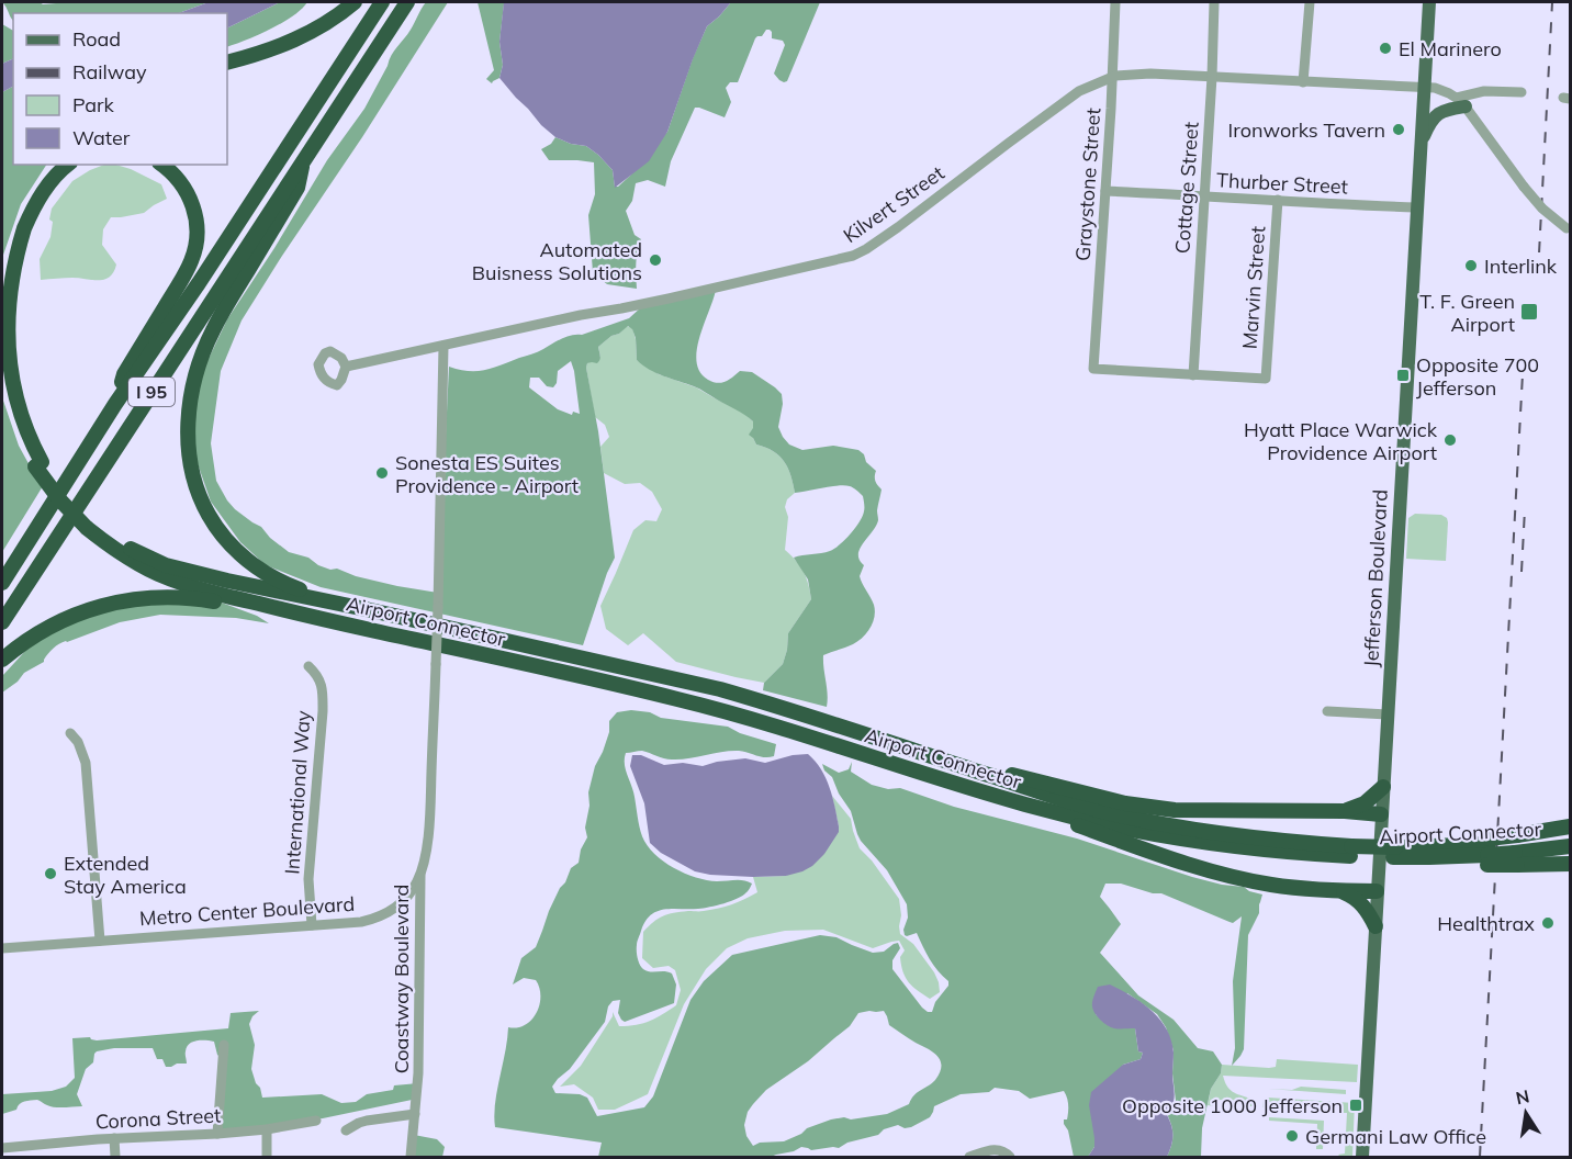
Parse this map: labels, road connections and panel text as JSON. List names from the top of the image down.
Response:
{
  "streets": {
    "highway": ["I 95", "Airport Connector"],
    "main road": ["Jefferson Boulevard"],
    "street": [
      "Thurber Street",
      "Graystone Street",
      "Cottage Street",
      "Kilvert Street",
      "Marvin Street",
      "International Way",
      "Metro Center Boulevard",
      "Coastway Boulevard",
      "Corona Street"
    ]
  },
  "crossings": [
    ["Thurber Street", "Graystone Street"],
    ["Thurber Street", "Cottage Street"],
    ["Thurber Street", "Marvin Street"],
    ["Thurber Street", "Jefferson Boulevard"],
    ["Graystone Street", "Cottage Street"],
    ["Graystone Street", "Kilvert Street"],
    ["Graystone Street", "Marvin Street"],
    ["Cottage Street", "Kilvert Street"],
    ["Cottage Street", "Marvin Street"],
    ["Kilvert Street", "Jefferson Boulevard"],
    ["Kilvert Street", "Metro Center Boulevard"],
    ["International Way", "Metro Center Boulevard"],
    ["Metro Center Boulevard", "Coastway Boulevard"]
  ],
  "places": {
    "other": [
      "El Marinero",
      "Ironworks Tavern",
      "Automated Buisness Solutions",
      "Interlink",
      "Hyatt Place Warwick Providence Airport",
      "Sonesta ES Suites Providence - Airport",
      "Extended Stay America",
      "Healthtrax",
      "Germani Law Office"
    ],
    "transit": ["T. F. Green Airport", "Opposite 700 Jefferson", "Opposite 1000 Jefferson"]
  },
  "legend": [
    "Road",
    "Railway",
    "Park",
    "Water"
  ],
  "north": "top"
}
